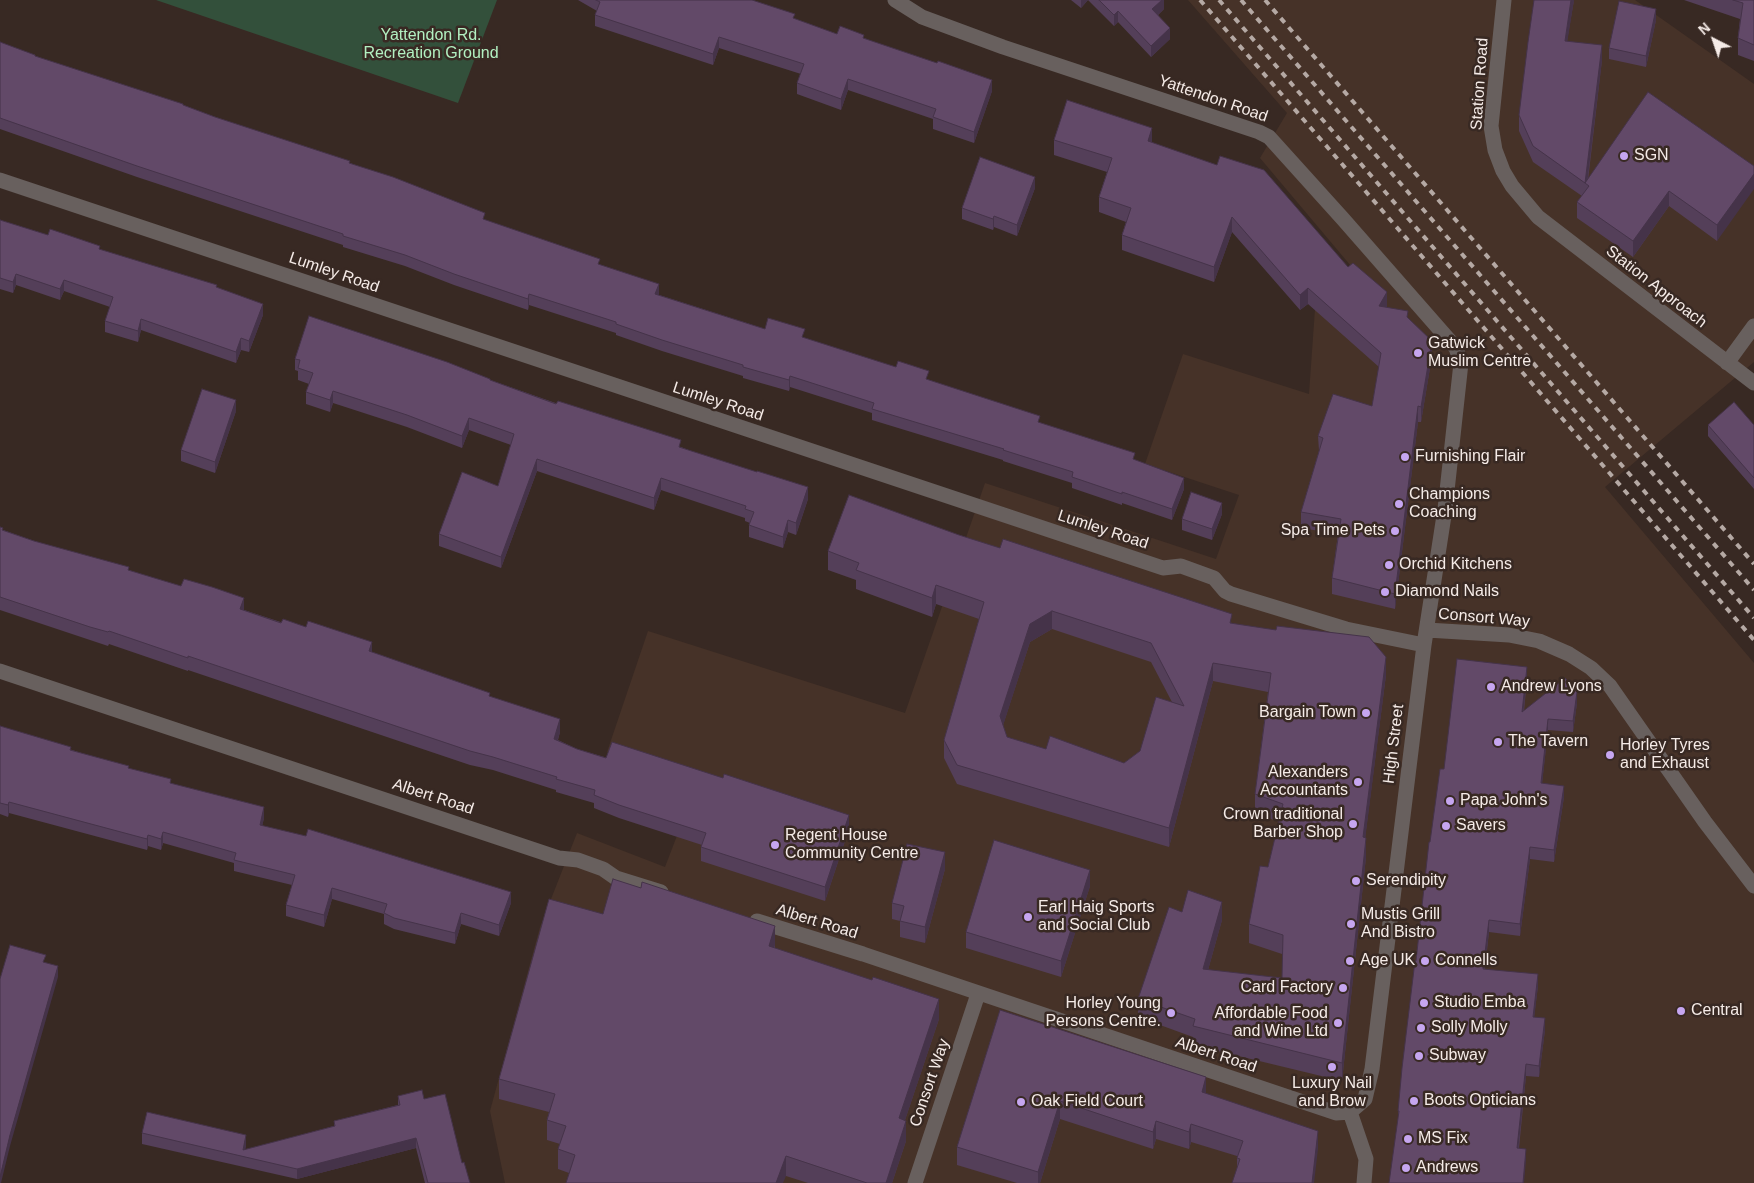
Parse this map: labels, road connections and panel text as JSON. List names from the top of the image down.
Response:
{
  "streets": {
    "street": [
      "Station Road",
      "Yattendon Road",
      "Lumley Road",
      "Station Approach",
      "Consort Way",
      "High Street",
      "Albert Road"
    ]
  },
  "crossings": [
    ["Station Road", "Station Approach"],
    ["Yattendon Road", "High Street"],
    ["Lumley Road", "Consort Way"],
    ["Lumley Road", "High Street"],
    ["Consort Way", "High Street"],
    ["Consort Way", "Albert Road"],
    ["High Street", "Albert Road"]
  ],
  "parks": ["Yattendon Rd. Recreation Ground"],
  "places": [
    "SGN",
    "Gatwick Muslim Centre",
    "Furnishing Flair",
    "Champions Coaching",
    "Spa Time Pets",
    "Orchid Kitchens",
    "Diamond Nails",
    "Andrew Lyons",
    "Bargain Town",
    "The Tavern",
    "Horley Tyres and Exhaust",
    "Alexanders Accountants",
    "Papa John's",
    "Crown traditional Barber Shop",
    "Savers",
    "Regent House Community Centre",
    "Serendipity",
    "Earl Haig Sports and Social Club",
    "Mustis Grill And Bistro",
    "Age UK",
    "Connells",
    "Card Factory",
    "Studio Emba",
    "Central",
    "Horley Young Persons Centre.",
    "Affordable Food and Wine Ltd",
    "Solly Molly",
    "Subway",
    "Luxury Nail and Brow",
    "Boots Opticians",
    "Oak Field Court",
    "MS Fix",
    "Andrews"
  ],
  "north": "top left"
}
